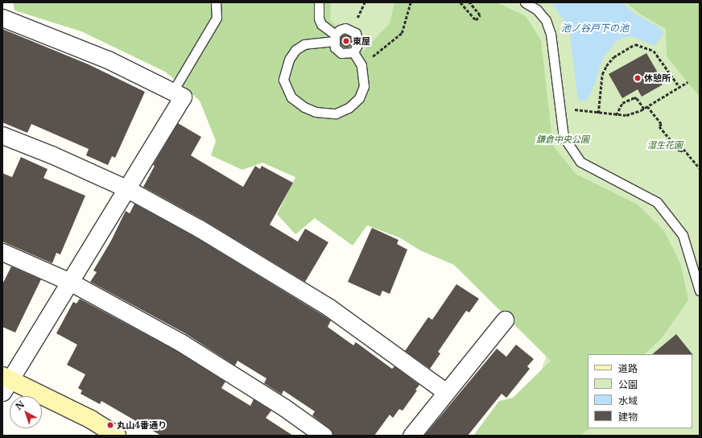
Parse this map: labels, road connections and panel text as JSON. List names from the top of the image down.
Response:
{
  "water": ["池ノ谷戸下の池"],
  "parks": ["鎌倉中央公園", "湿生花園"],
  "places": ["東屋", "休憩所", "丸山4番通り"],
  "legend": [
    "道路",
    "公園",
    "水域",
    "建物"
  ],
  "north": "top left"
}
